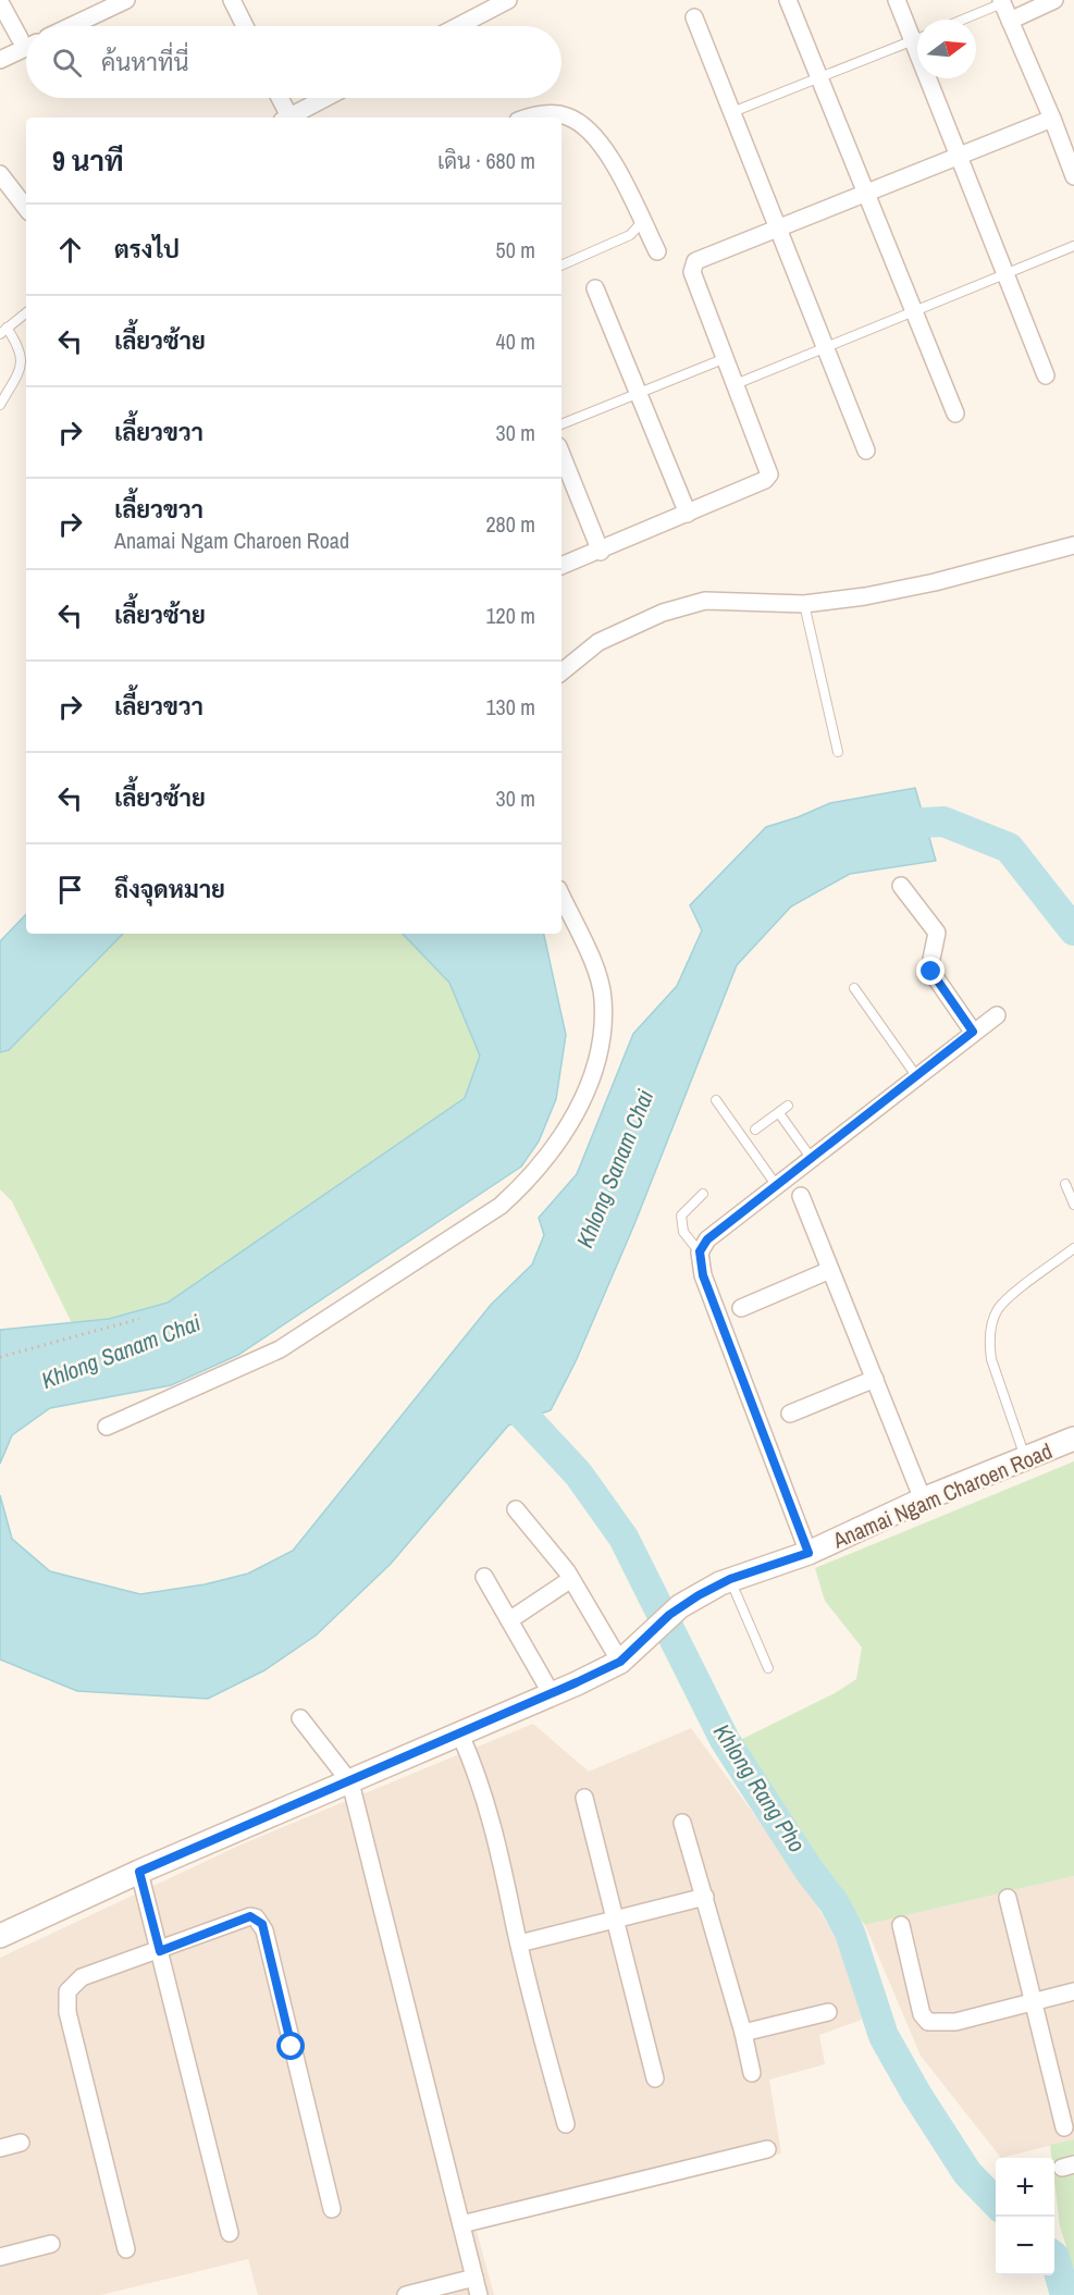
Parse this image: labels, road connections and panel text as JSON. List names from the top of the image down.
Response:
{
  "streets": {
    "street": ["Anamai Ngam Charoen Road"]
  },
  "water": ["Khlong Sanam Chai", "Khlong Rang Pho"],
  "north": "right",
  "page": {
    "search": "ค้นหาที่นี่",
    "heading": ["9 นาที", "เดิน · 680 m"],
    "list": [
      ["ตรงไป", "50 m"],
      ["เลี้ยวซ้าย", "40 m"],
      ["เลี้ยวขวา", "30 m"],
      ["เลี้ยวขวา", "Anamai Ngam Charoen Road", "280 m"],
      ["เลี้ยวซ้าย", "120 m"],
      ["เลี้ยวขวา", "130 m"],
      ["เลี้ยวซ้าย", "30 m"],
      "ถึงจุดหมาย"
    ],
    "map_buttons": ["+", "−"]
  }
}
